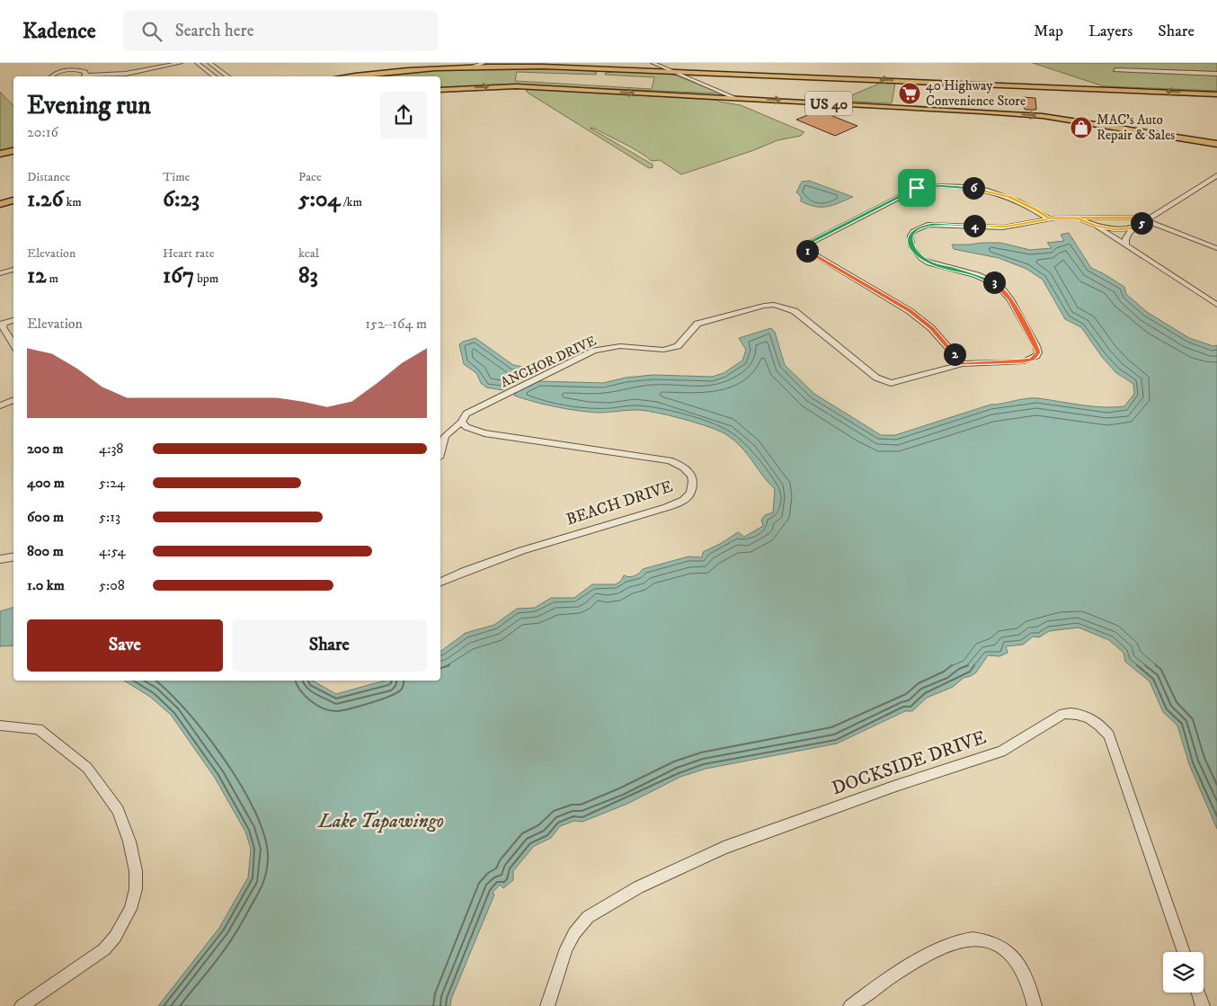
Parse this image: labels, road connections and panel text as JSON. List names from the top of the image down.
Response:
{
  "streets": {
    "main road": ["US 40"],
    "street": ["ANCHOR DRIVE", "BEACH DRIVE", "DOCKSIDE DRIVE"]
  },
  "crossings": [
    ["ANCHOR DRIVE", "BEACH DRIVE"]
  ],
  "water": ["Lake Tapawingo"],
  "places": {
    "supermarket": ["40 Highway Convenience Store"],
    "shop": ["MAC's Auto Repair & Sales"]
  },
  "page": {
    "header": "Kadence",
    "search": "Search here",
    "nav": ["Map", "Layers", "Share"],
    "heading": ["Evening run", "20:16"],
    "stats": [
      ["Distance", "1.26 km"],
      ["Time", "6:23"],
      ["Pace", "5:04 /km"],
      ["Elevation", "12 m"],
      ["Heart rate", "167 bpm"],
      ["kcal", "83"]
    ],
    "pins": [
      "6",
      "5",
      "4",
      "1",
      "3",
      "2"
    ],
    "chart": ["Elevation", "152–164 m"],
    "list": [
      {
        "name": "200 m",
        "note": "4:38"
      },
      {
        "name": "400 m",
        "note": "5:24"
      },
      {
        "name": "600 m",
        "note": "5:13"
      },
      {
        "name": "800 m",
        "note": "4:54"
      },
      {
        "name": "1.0 km",
        "note": "5:08"
      }
    ],
    "buttons": ["Save", "Share"]
  }
}
